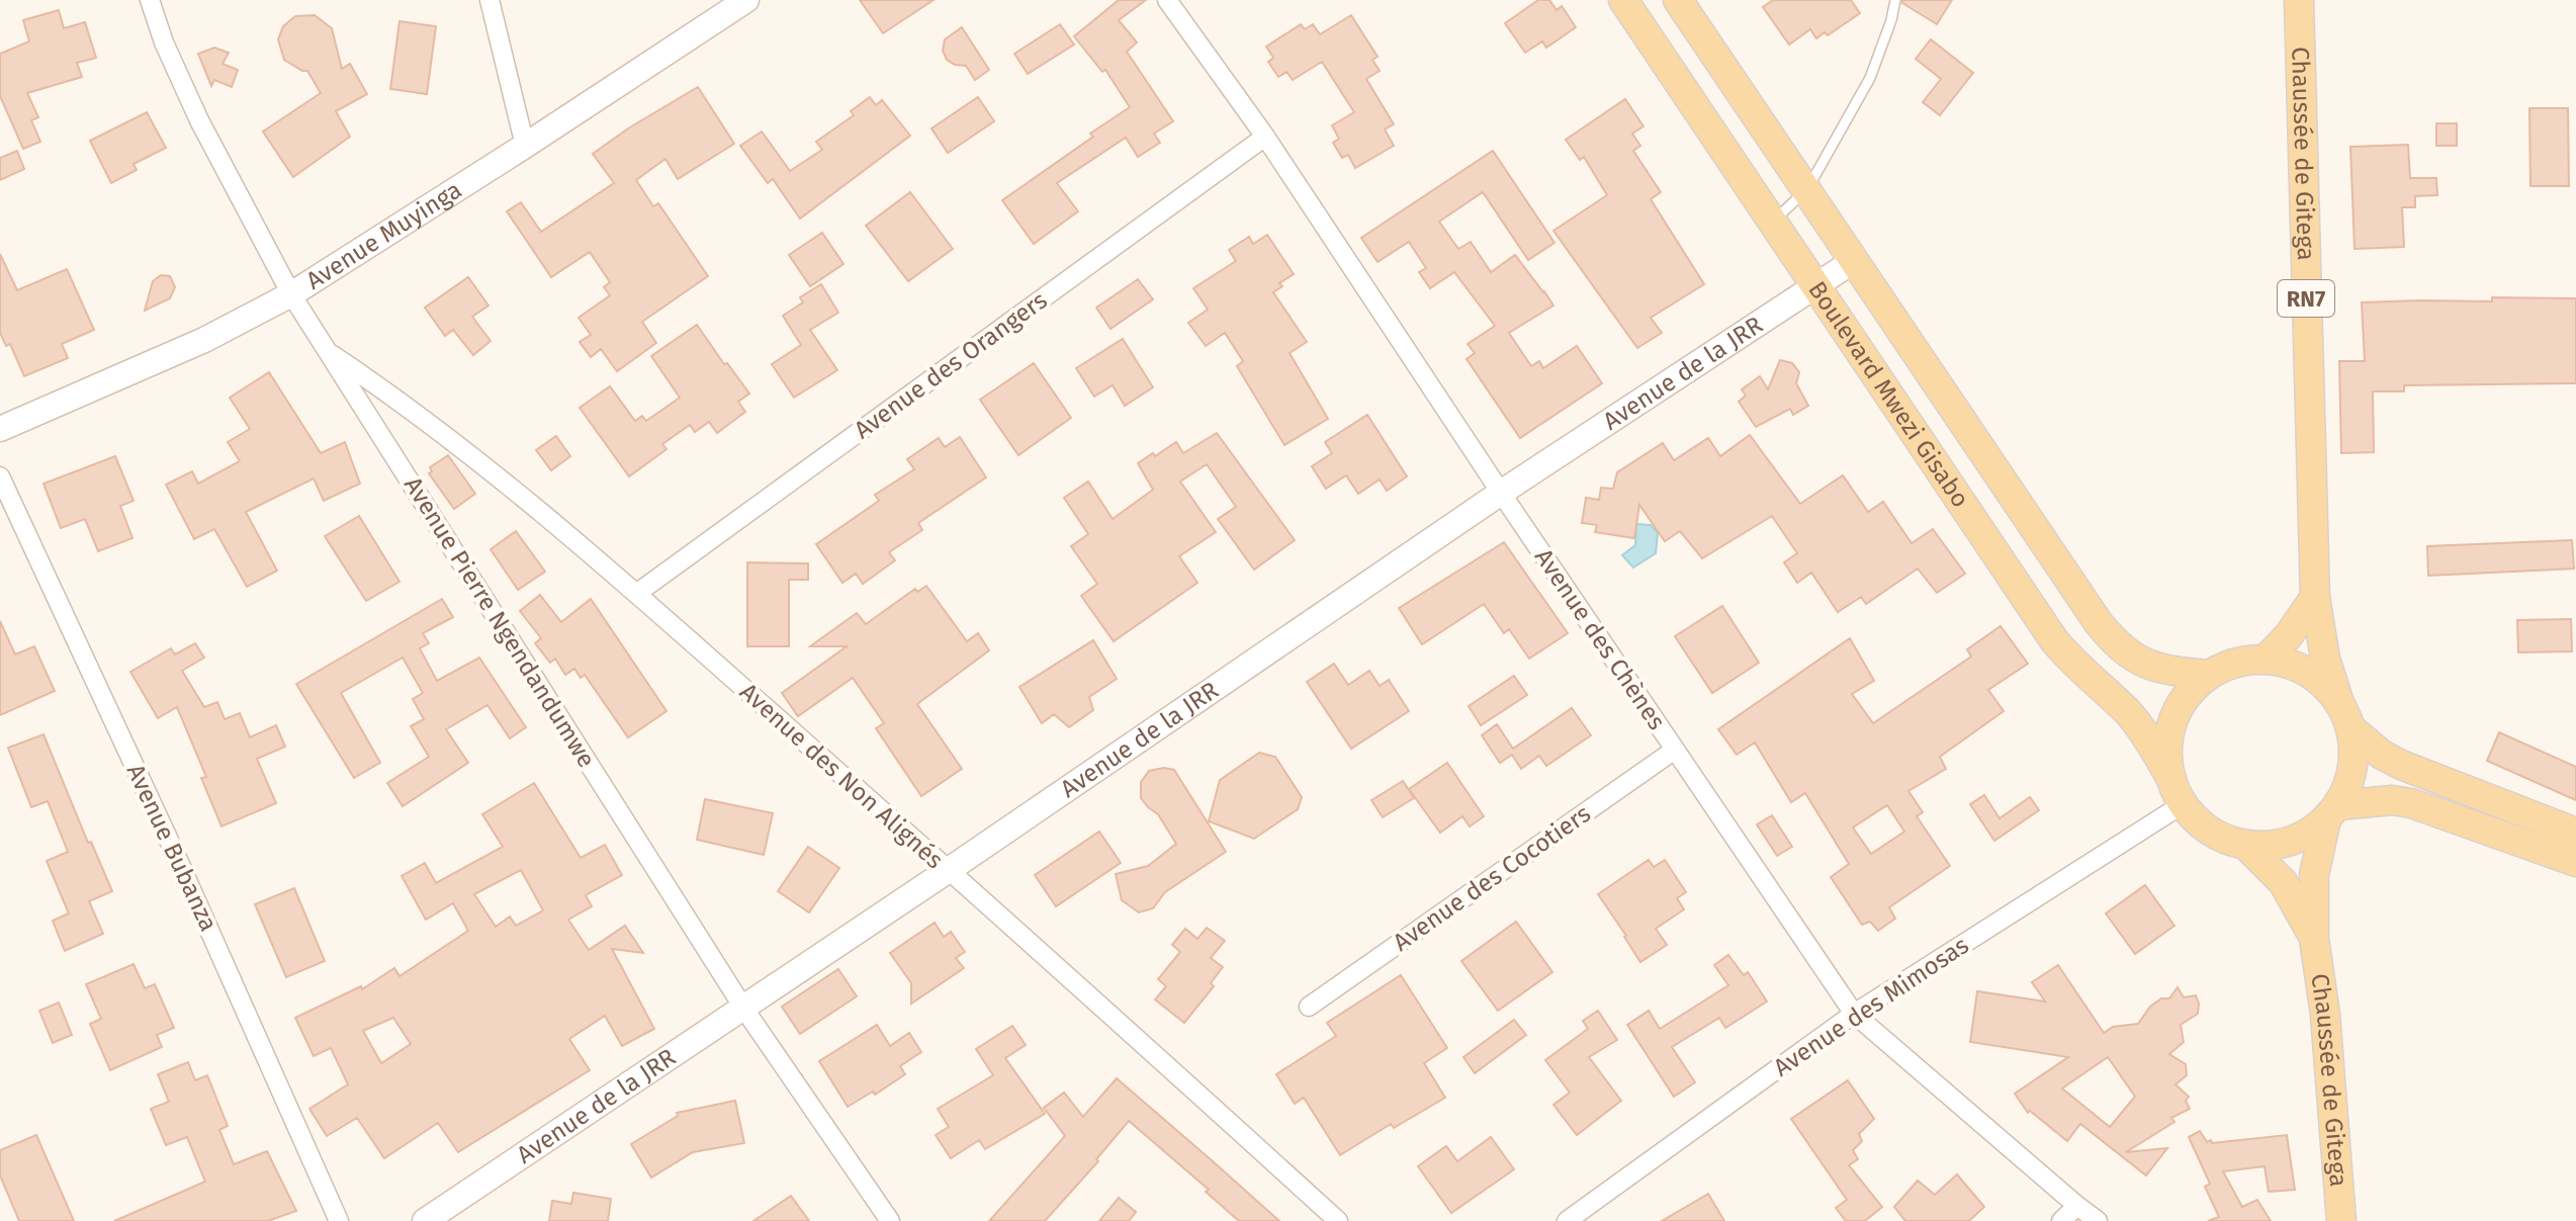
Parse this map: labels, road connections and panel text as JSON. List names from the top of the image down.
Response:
{
  "streets": {
    "main road": ["Chaussée de Gitega", "RN7", "Boulevard Mwezi Gisabo"],
    "street": [
      "Avenue Muyinga",
      "Avenue des Orangers",
      "Avenue de la JRR",
      "Avenue Pierre Ngendandumwe",
      "Avenue des Chènes",
      "Avenue des Non Alignés",
      "Avenue Bubanza",
      "Avenue des Cocotiers",
      "Avenue des Mimosas"
    ]
  },
  "crossings": [
    ["Chaussée de Gitega", "Boulevard Mwezi Gisabo"],
    ["Chaussée de Gitega", "Avenue des Mimosas"],
    ["Avenue Muyinga", "Avenue Pierre Ngendandumwe"],
    ["Avenue des Orangers", "Avenue des Chènes"],
    ["Avenue des Orangers", "Avenue des Non Alignés"],
    ["Avenue de la JRR", "Boulevard Mwezi Gisabo"],
    ["Avenue de la JRR", "Avenue Pierre Ngendandumwe"],
    ["Avenue de la JRR", "Avenue des Chènes"],
    ["Avenue de la JRR", "Avenue des Non Alignés"],
    ["Boulevard Mwezi Gisabo", "Avenue des Mimosas"],
    ["Avenue Pierre Ngendandumwe", "Avenue des Non Alignés"],
    ["Avenue des Chènes", "Avenue des Cocotiers"],
    ["Avenue des Chènes", "Avenue des Mimosas"]
  ]
}
